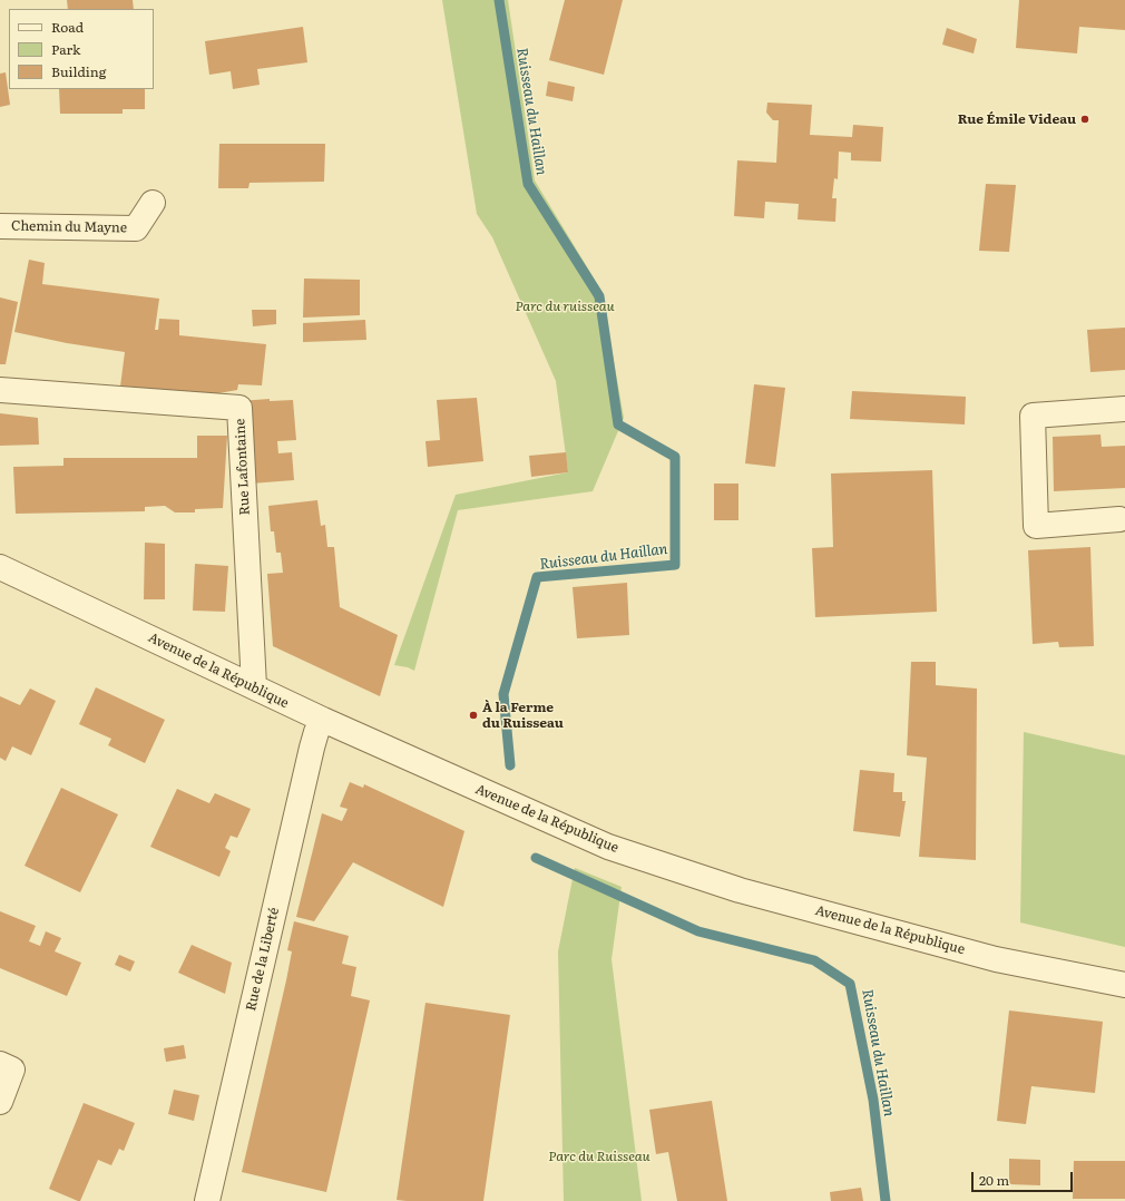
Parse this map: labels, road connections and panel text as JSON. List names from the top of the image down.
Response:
{
  "streets": {
    "street": [
      "Chemin du Mayne",
      "Rue Lafontaine",
      "Avenue de la République",
      "Rue de la Liberté"
    ]
  },
  "crossings": [
    ["Rue Lafontaine", "Avenue de la République"],
    ["Avenue de la République", "Rue de la Liberté"]
  ],
  "water": ["Ruisseau du Haillan"],
  "parks": ["Parc du ruisseau", "Parc du Ruisseau"],
  "places": ["Rue Émile Videau", "À la Ferme du Ruisseau"],
  "legend": ["Road", "Park", "Building"],
  "scale_bar": "20 m"
}
